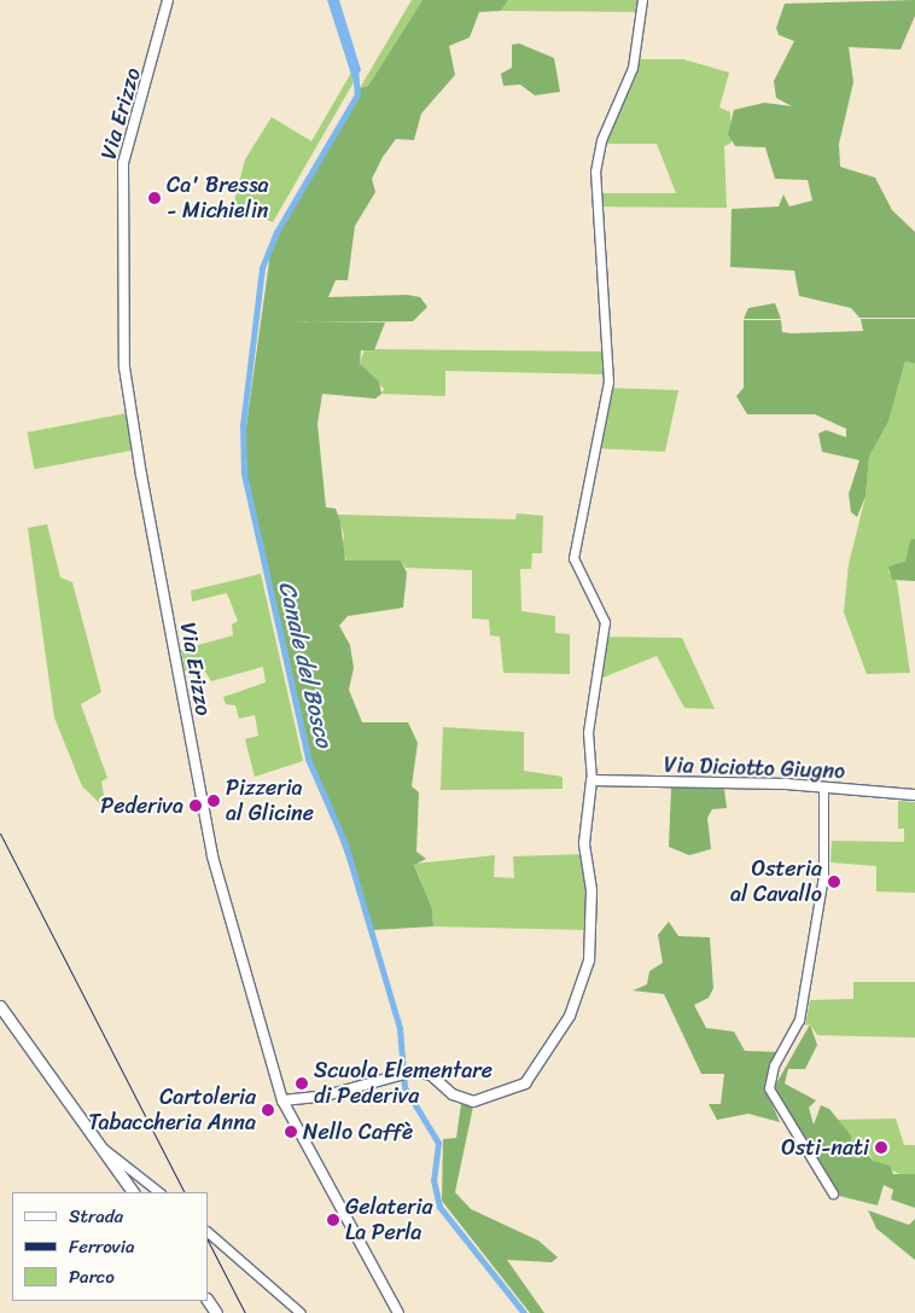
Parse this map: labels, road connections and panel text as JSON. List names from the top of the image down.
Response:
{
  "streets": {
    "main road": ["Via Erizzo", "Via Diciotto Giugno"]
  },
  "water": ["Canale del Bosco"],
  "places": [
    "Ca' Bressa - Michielin",
    "Pizzeria al Glicine",
    "Pederiva",
    "Osteria al Cavallo",
    "Scuola Elementare di Pederiva",
    "Cartoleria Tabaccheria Anna",
    "Nello Caffè",
    "Osti-nati",
    "Gelateria La Perla"
  ],
  "legend": ["Strada", "Ferrovia", "Parco"]
}
